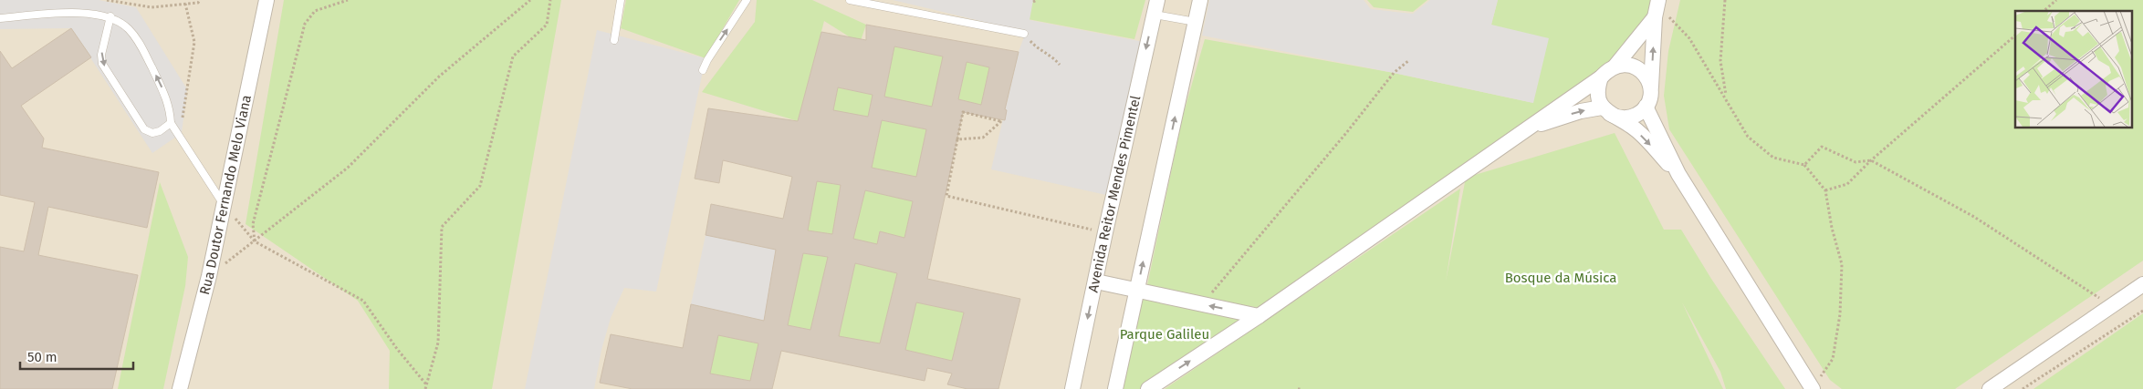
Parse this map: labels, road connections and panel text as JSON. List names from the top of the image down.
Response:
{
  "streets": {
    "street": ["Avenida Reitor Mendes Pimentel", "Rua Doutor Fernando Melo Viana"]
  },
  "parks": ["Bosque da Música", "Parque Galileu"],
  "scale_bar": "50 m"
}
